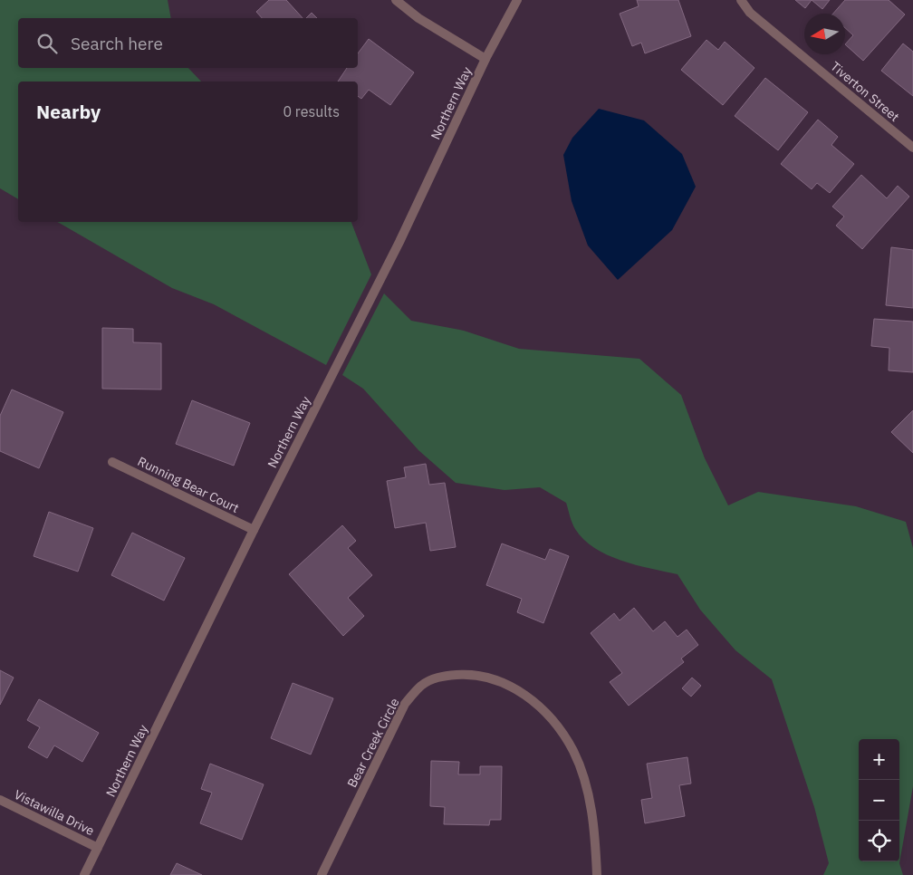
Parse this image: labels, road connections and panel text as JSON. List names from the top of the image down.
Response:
{
  "streets": {
    "street": [
      "Tiverton Street",
      "Northern Way",
      "Running Bear Court",
      "Bear Creek Circle",
      "Vistawilla Drive"
    ]
  },
  "crossings": [
    ["Northern Way", "Running Bear Court"],
    ["Northern Way", "Vistawilla Drive"]
  ],
  "north": "left",
  "page": {
    "search": "Search here",
    "heading": ["Nearby", "0 results"],
    "map_buttons": ["+", "−"]
  }
}
